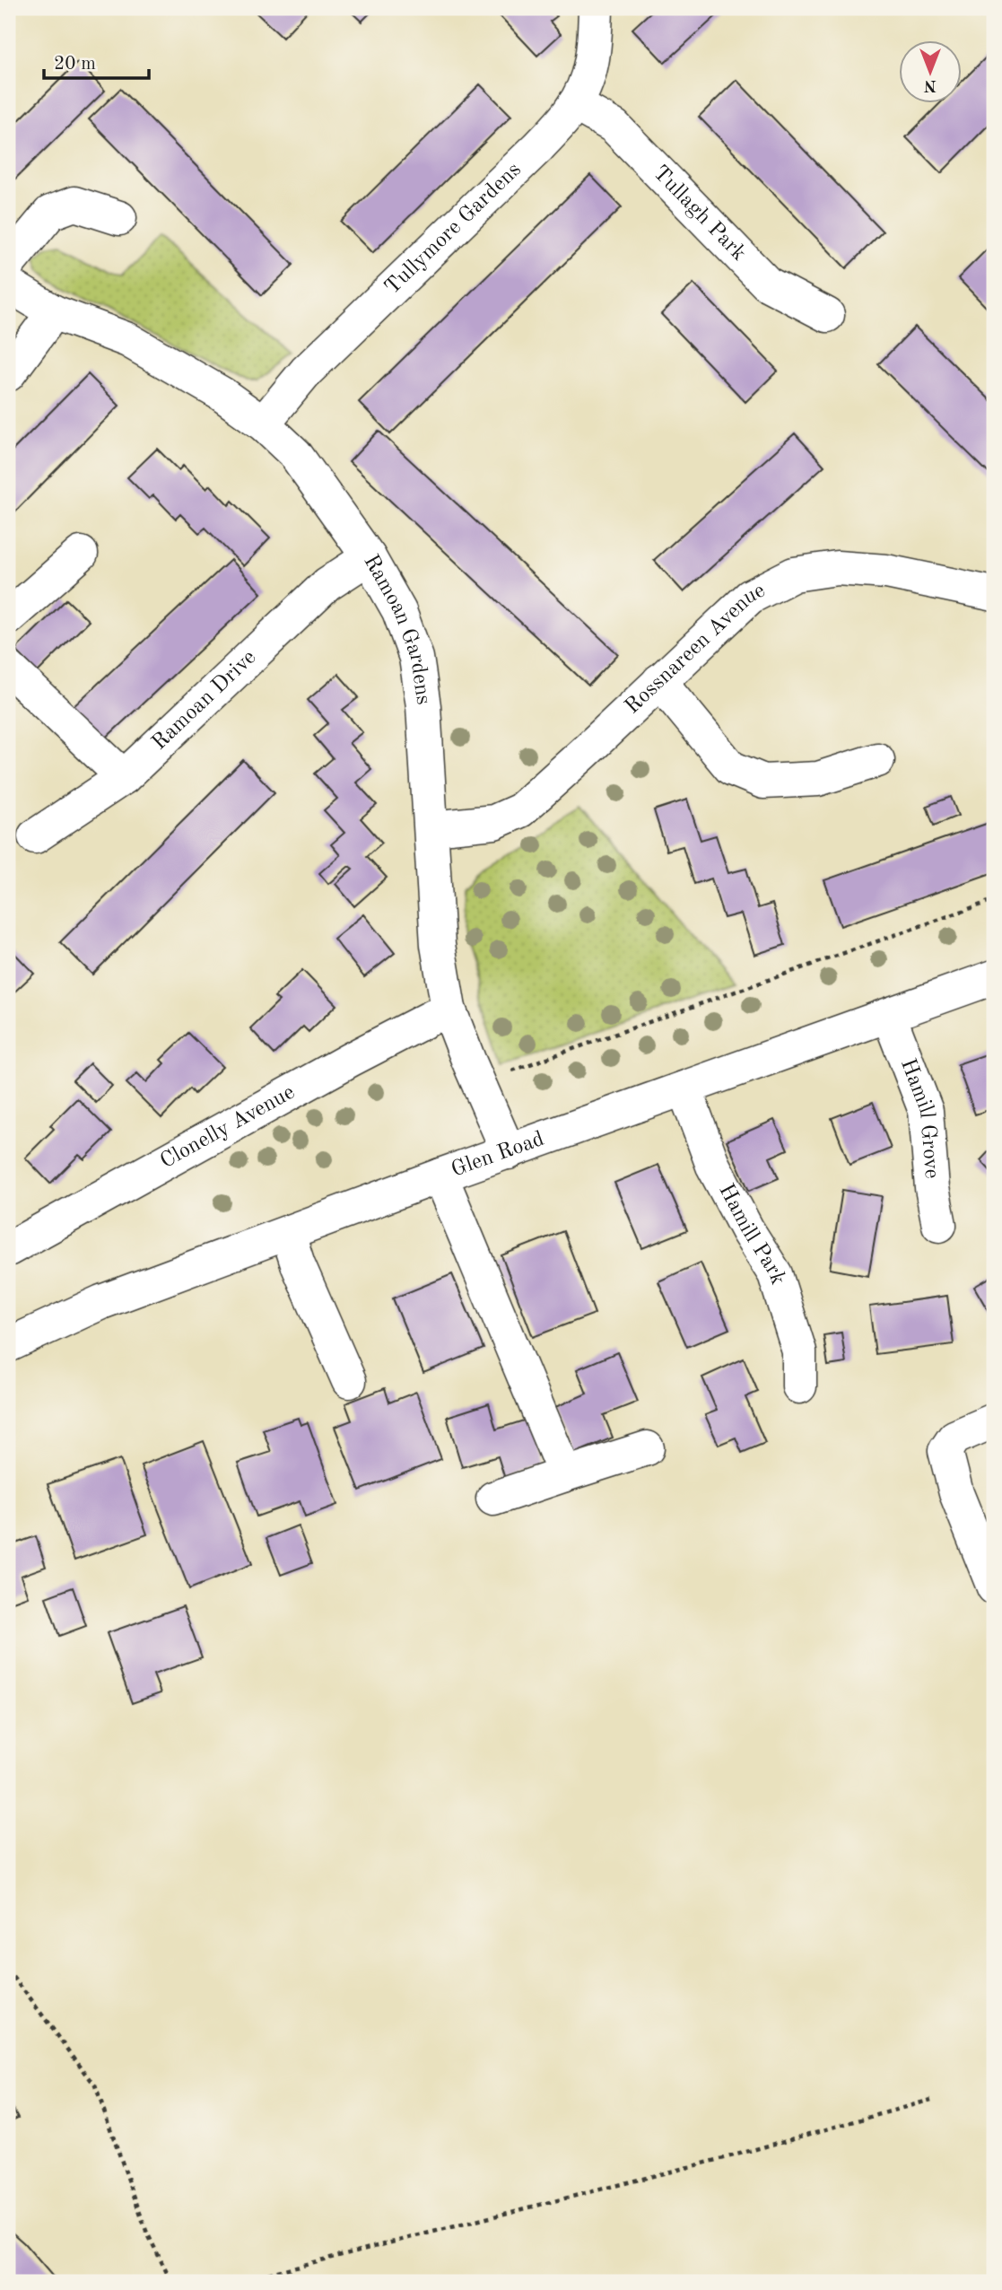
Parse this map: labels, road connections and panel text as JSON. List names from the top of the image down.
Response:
{
  "streets": {
    "street": [
      "Tullagh Park",
      "Tullymore Gardens",
      "Ramoan Gardens",
      "Rossnareen Avenue",
      "Ramoan Drive",
      "Hamill Grove",
      "Clonelly Avenue",
      "Glen Road",
      "Hamill Park"
    ]
  },
  "crossings": [
    ["Tullagh Park", "Tullymore Gardens"],
    ["Tullymore Gardens", "Ramoan Gardens"],
    ["Ramoan Gardens", "Rossnareen Avenue"],
    ["Ramoan Gardens", "Ramoan Drive"],
    ["Ramoan Gardens", "Clonelly Avenue"],
    ["Ramoan Gardens", "Glen Road"],
    ["Hamill Grove", "Glen Road"],
    ["Glen Road", "Hamill Park"]
  ],
  "scale_bar": "20 m",
  "north": "bottom"
}
